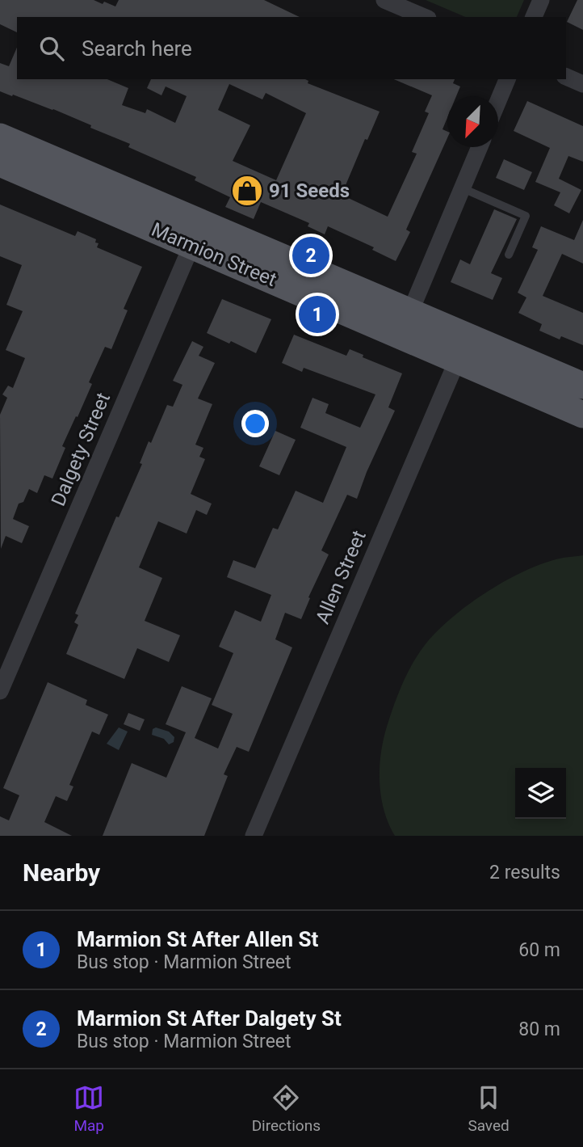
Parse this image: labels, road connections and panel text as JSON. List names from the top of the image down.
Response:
{
  "streets": {
    "main road": ["Marmion Street"],
    "street": ["Dalgety Street", "Allen Street"]
  },
  "crossings": [
    ["Marmion Street", "Dalgety Street"],
    ["Marmion Street", "Allen Street"]
  ],
  "places": {
    "shop": ["91 Seeds"]
  },
  "north": "bottom left",
  "page": {
    "search": "Search here",
    "pins": ["2", "1"],
    "heading": ["Nearby", "2 results"],
    "list": [
      {
        "mark": "1",
        "name": "Marmion St After Allen St",
        "note": "Bus stop · Marmion Street",
        "value": "60 m"
      },
      {
        "mark": "2",
        "name": "Marmion St After Dalgety St",
        "note": "Bus stop · Marmion Street",
        "value": "80 m"
      }
    ],
    "nav": ["Map", "Directions", "Saved"]
  }
}
